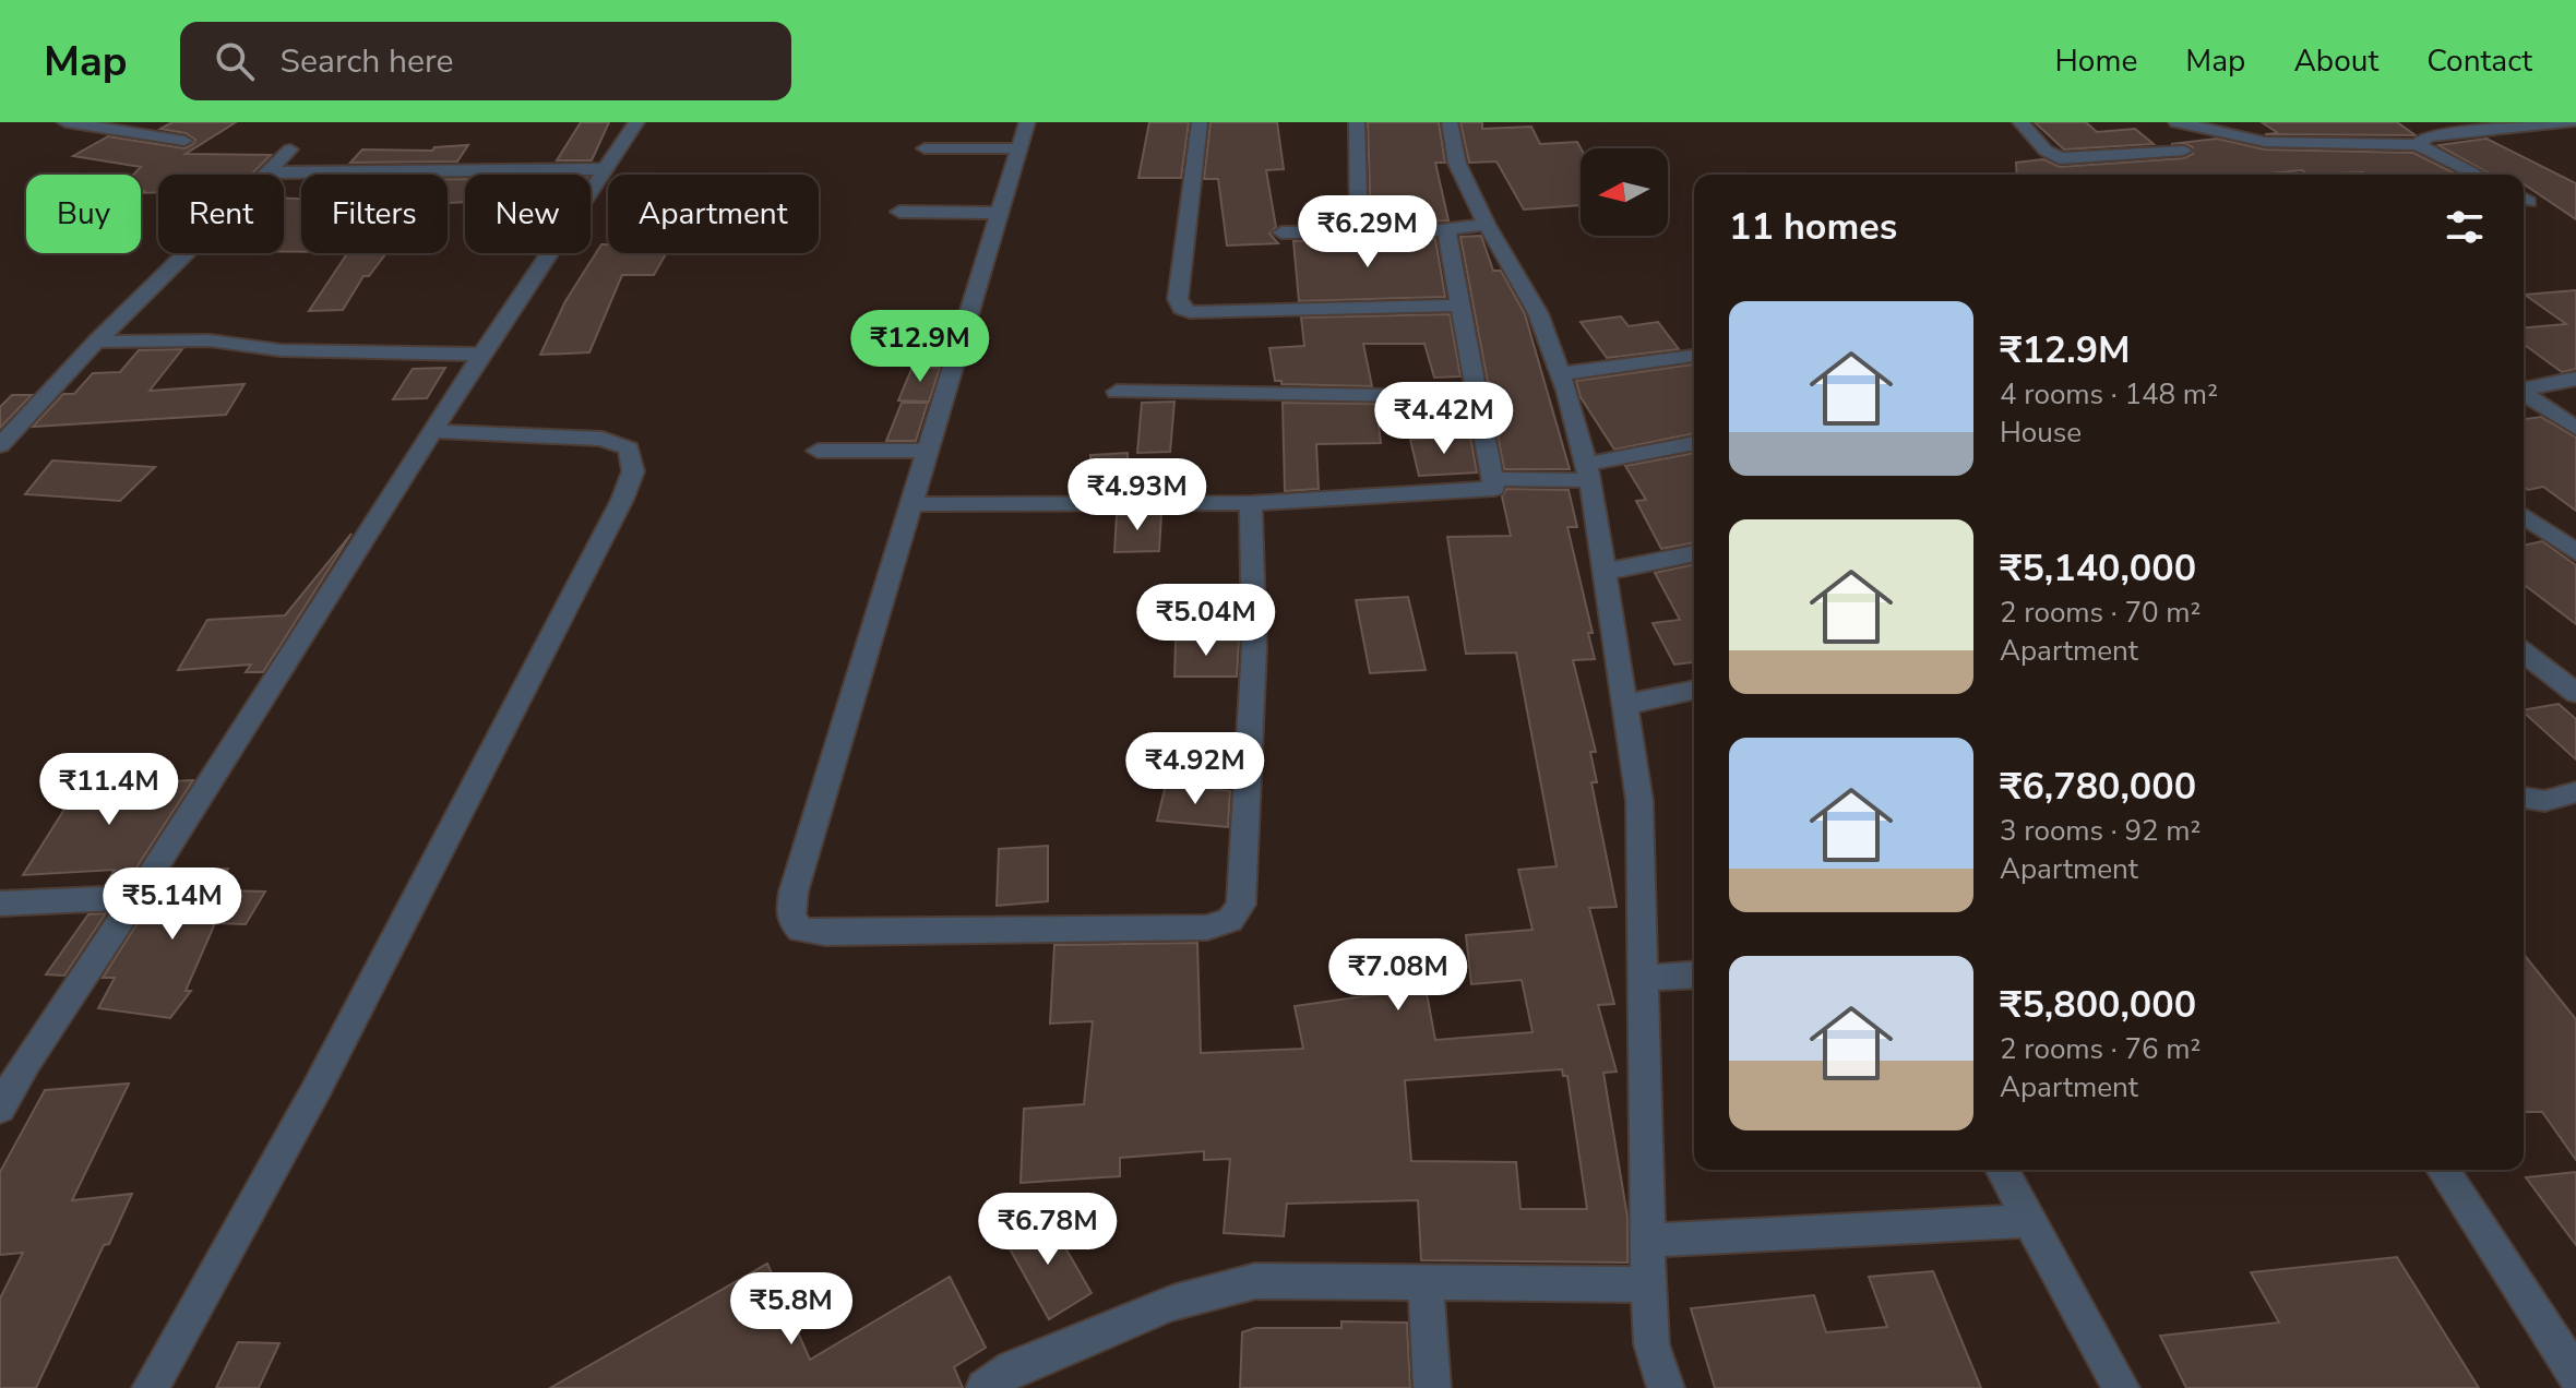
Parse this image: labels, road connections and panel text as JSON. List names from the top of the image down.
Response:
{
  "north": "left",
  "page": {
    "header": "Map",
    "search": "Search here",
    "nav": [
      "Home",
      "Map",
      "About",
      "Contact"
    ],
    "chip": [
      "Buy",
      "Rent",
      "Filters",
      "New",
      "Apartment"
    ],
    "heading": "11 homes",
    "price": [
      "₹6.29M",
      "₹12.9M",
      "₹4.42M",
      "₹4.93M",
      "₹5.04M",
      "₹4.92M",
      "₹11.4M",
      "₹5.14M",
      "₹7.08M",
      "₹6.78M",
      "₹5.8M"
    ],
    "list": [
      {
        "name": "₹12.9M",
        "note": "4 rooms · 148 m² · House"
      },
      {
        "name": "₹5,140,000",
        "note": "2 rooms · 70 m² · Apartment"
      },
      {
        "name": "₹6,780,000",
        "note": "3 rooms · 92 m² · Apartment"
      },
      {
        "name": "₹5,800,000",
        "note": "2 rooms · 76 m² · Apartment"
      }
    ]
  }
}
